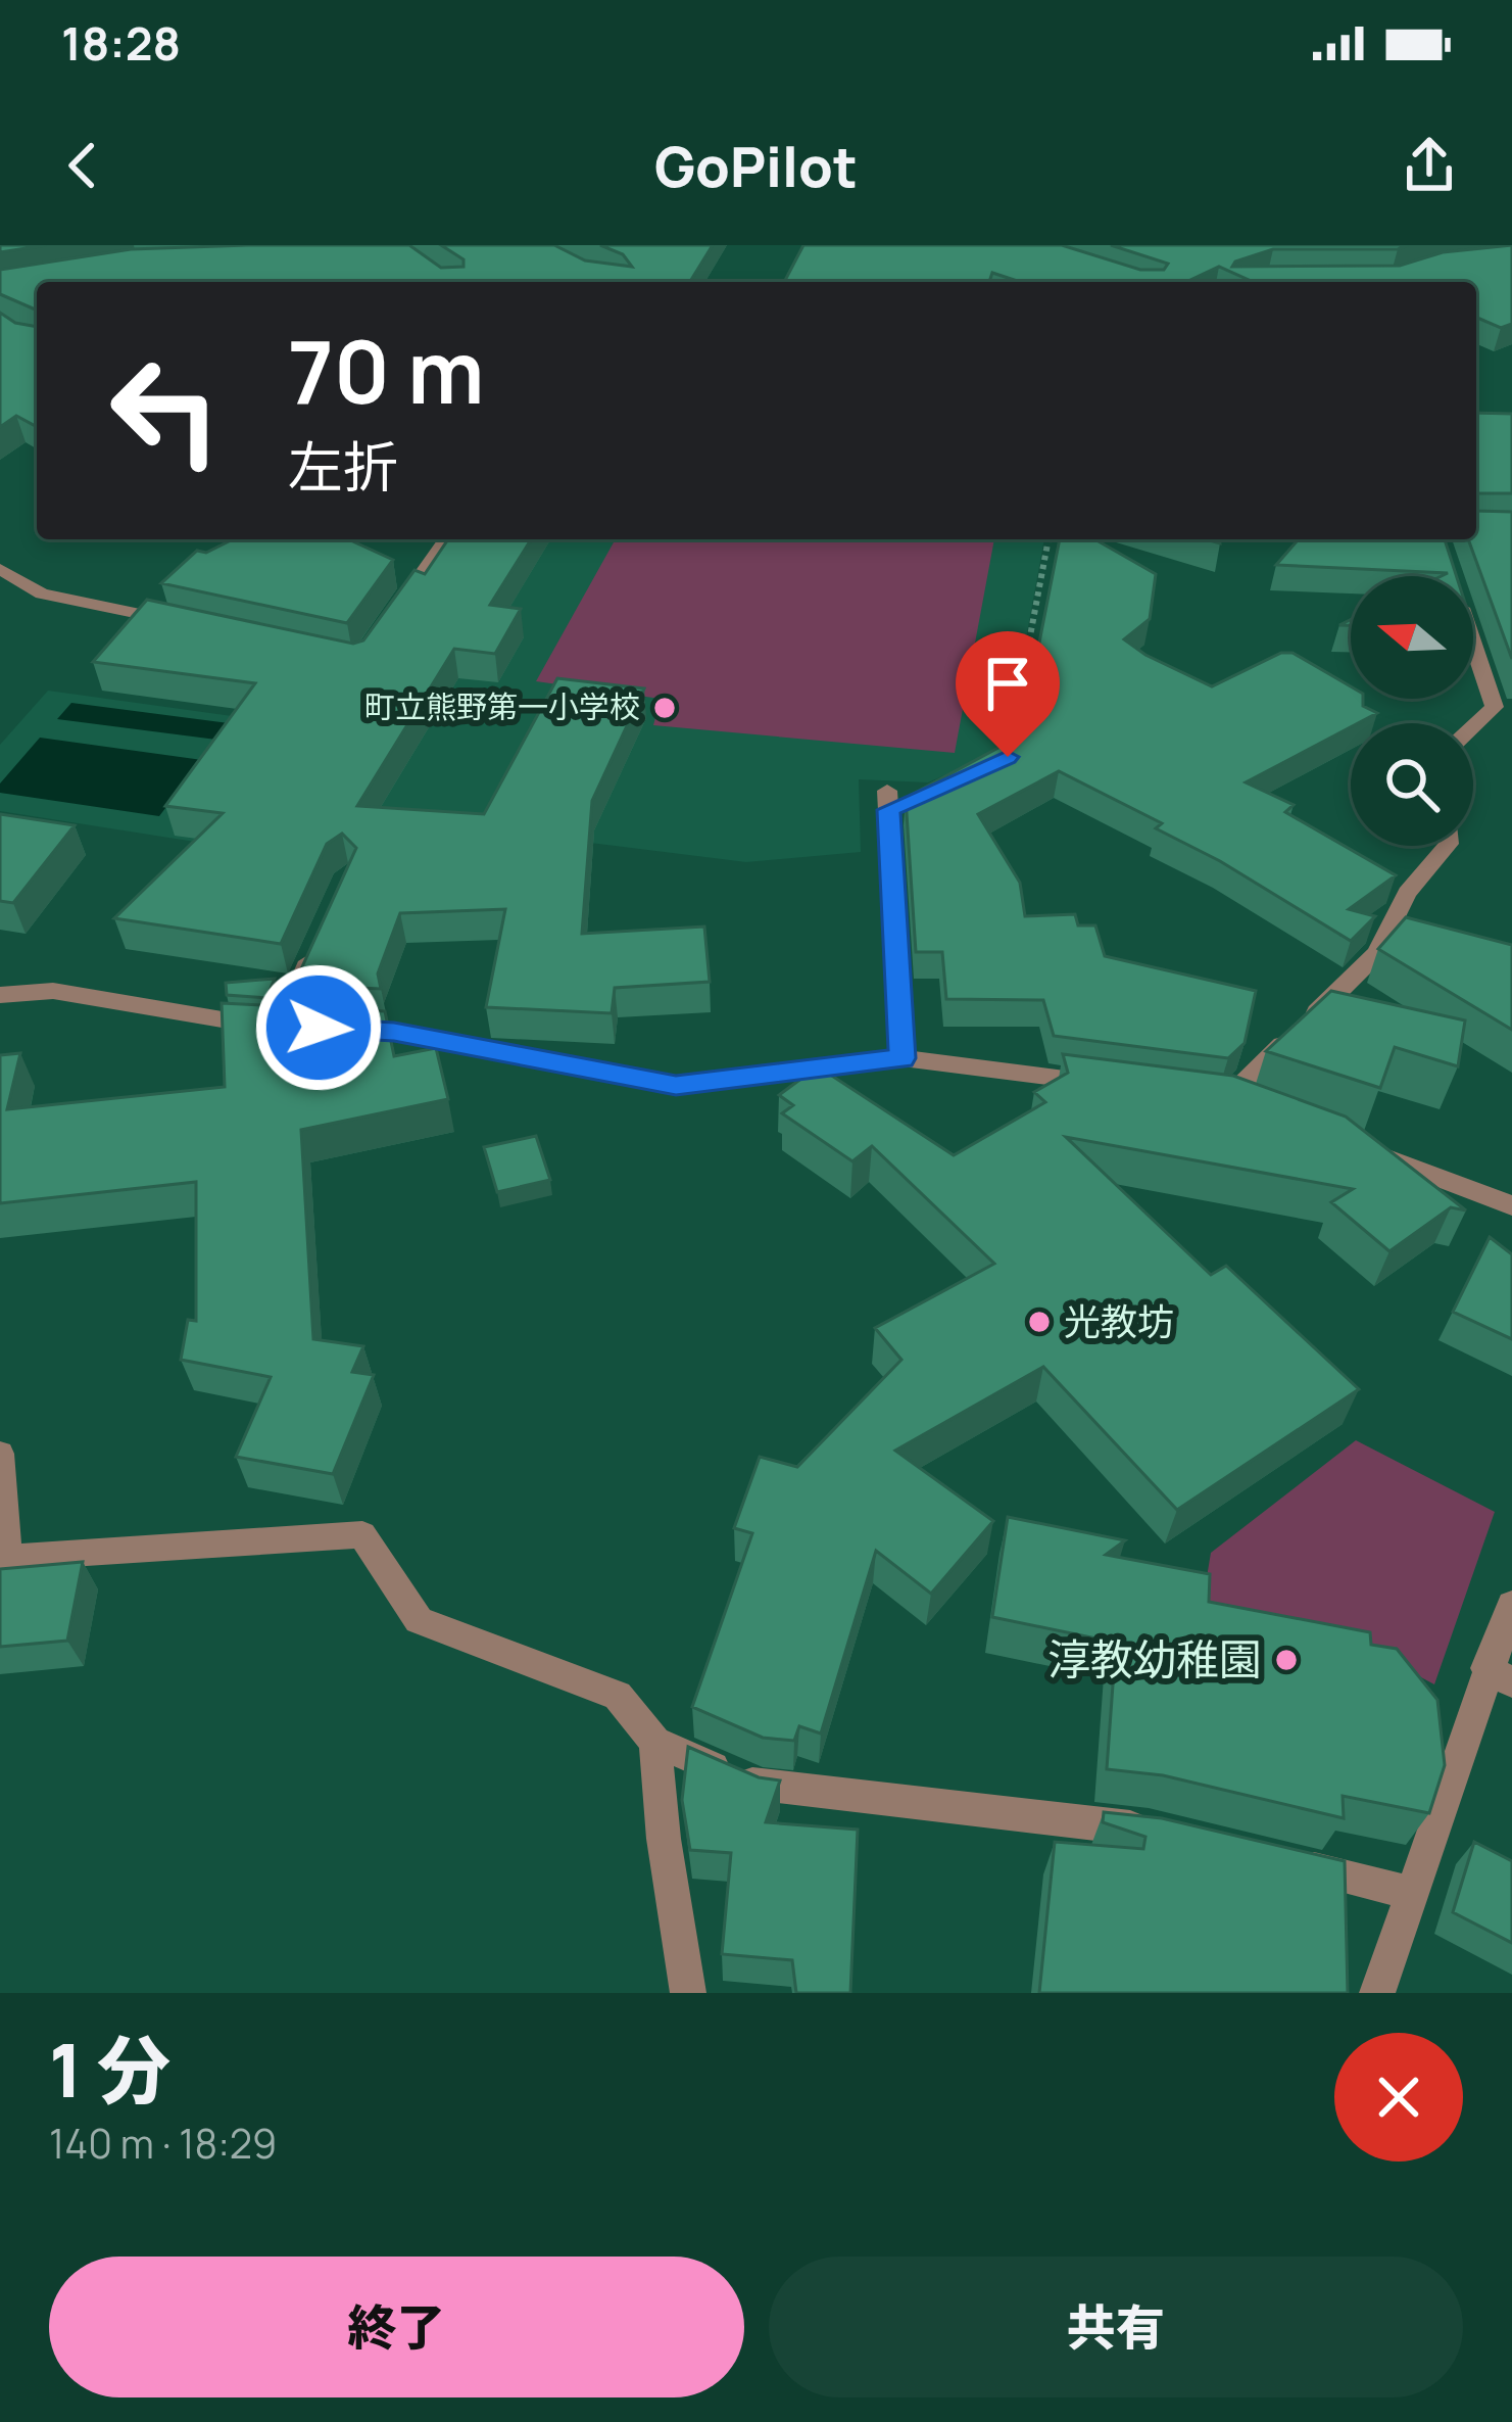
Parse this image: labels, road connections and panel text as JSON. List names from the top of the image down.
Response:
{
  "places": ["町立熊野第一小学校", "光教坊", "淳教幼稚園"],
  "north": "left",
  "page": {
    "status": "18:28",
    "header": "GoPilot",
    "turn": ["70 m", "左折"],
    "heading": ["1 分", "140 m · 18:29"],
    "buttons": ["終了", "共有"]
  }
}
